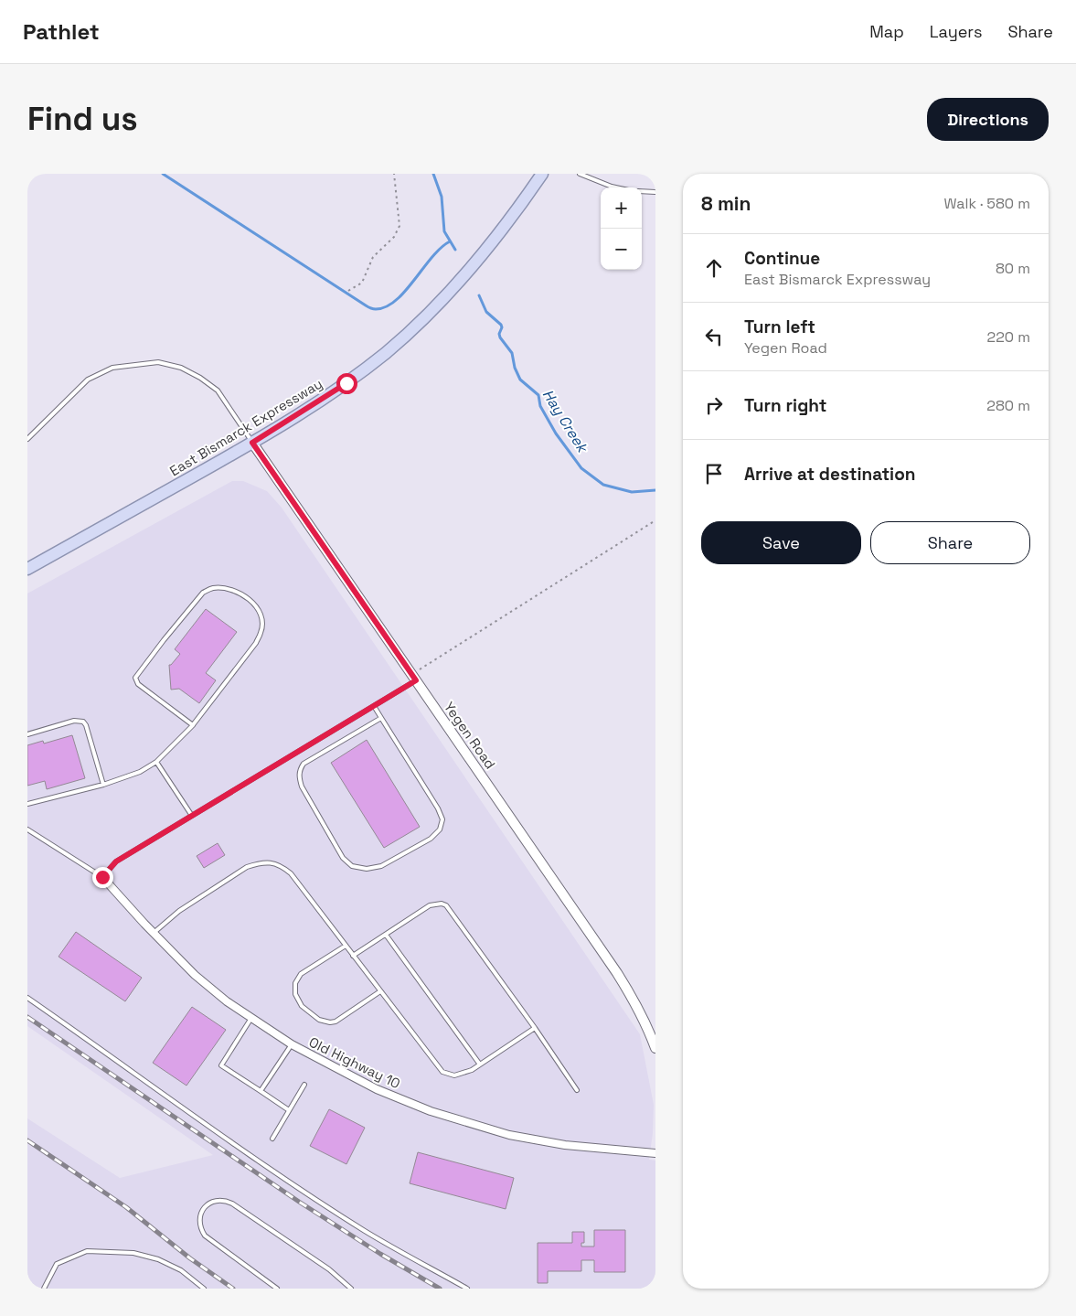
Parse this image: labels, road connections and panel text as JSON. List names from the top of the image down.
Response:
{
  "streets": {
    "main road": ["East Bismarck Expressway"],
    "street": ["Yegen Road", "Old Highway 10"]
  },
  "crossings": [
    ["East Bismarck Expressway", "Yegen Road"]
  ],
  "water": ["Hay Creek"],
  "page": {
    "header": "Pathlet",
    "nav": ["Map", "Layers", "Share"],
    "buttons": [
      "Directions",
      ["Save", "Share"]
    ],
    "title": "Find us",
    "heading": ["8 min", "Walk · 580 m"],
    "map_buttons": ["+", "−"],
    "list": [
      ["Continue", "East Bismarck Expressway", "80 m"],
      ["Turn left", "Yegen Road", "220 m"],
      ["Turn right", "280 m"],
      "Arrive at destination"
    ]
  }
}
